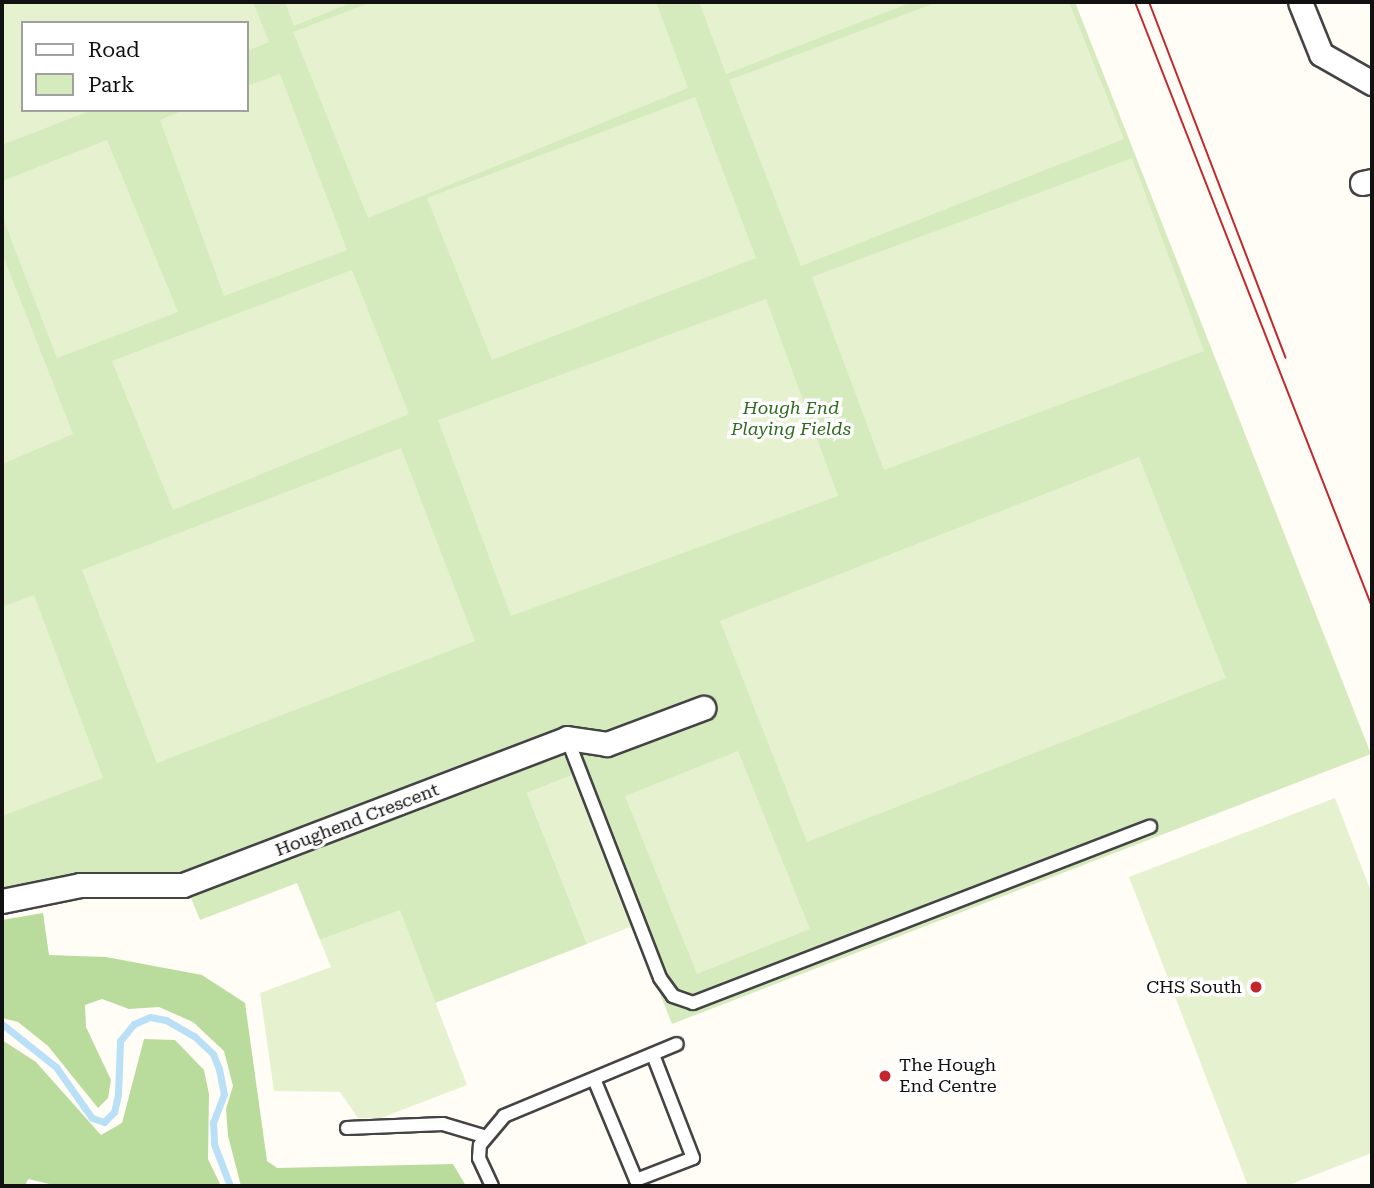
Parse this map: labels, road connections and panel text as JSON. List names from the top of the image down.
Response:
{
  "streets": {
    "street": ["Houghend Crescent"]
  },
  "parks": ["Hough End Playing Fields"],
  "places": ["CHS South", "The Hough End Centre"],
  "legend": ["Road", "Park"]
}
